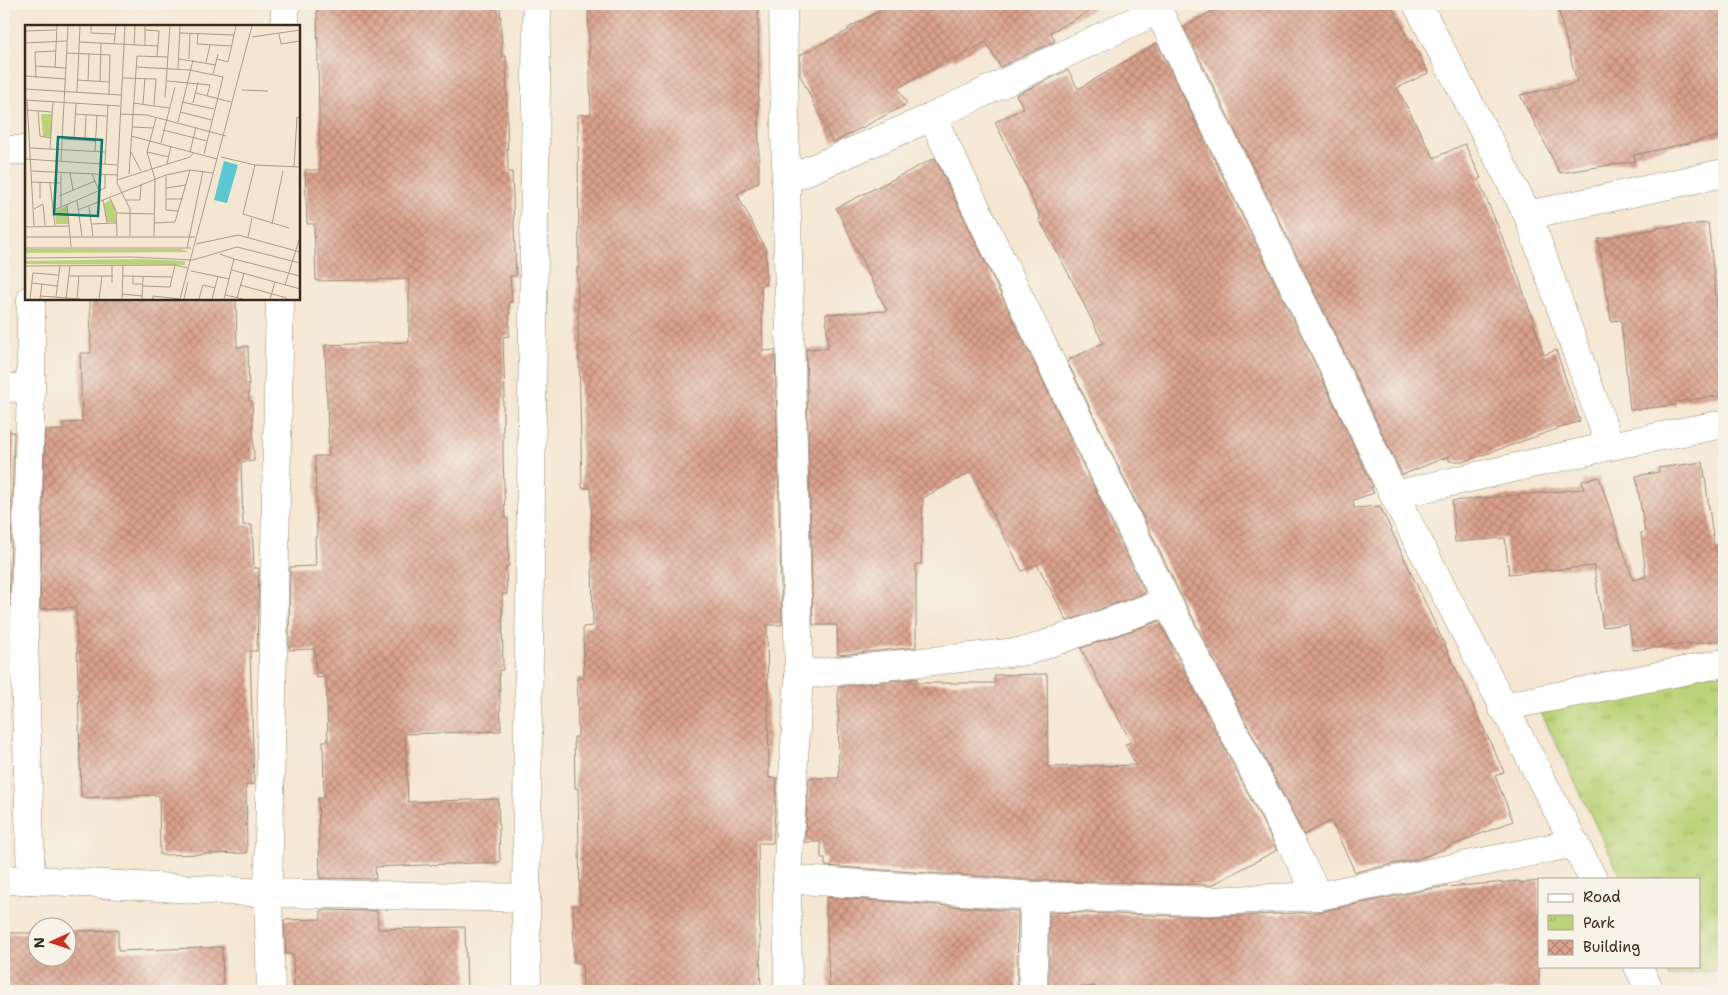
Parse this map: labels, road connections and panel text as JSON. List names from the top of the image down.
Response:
{
  "legend": ["Road", "Park", "Building"],
  "north": "left"
}
